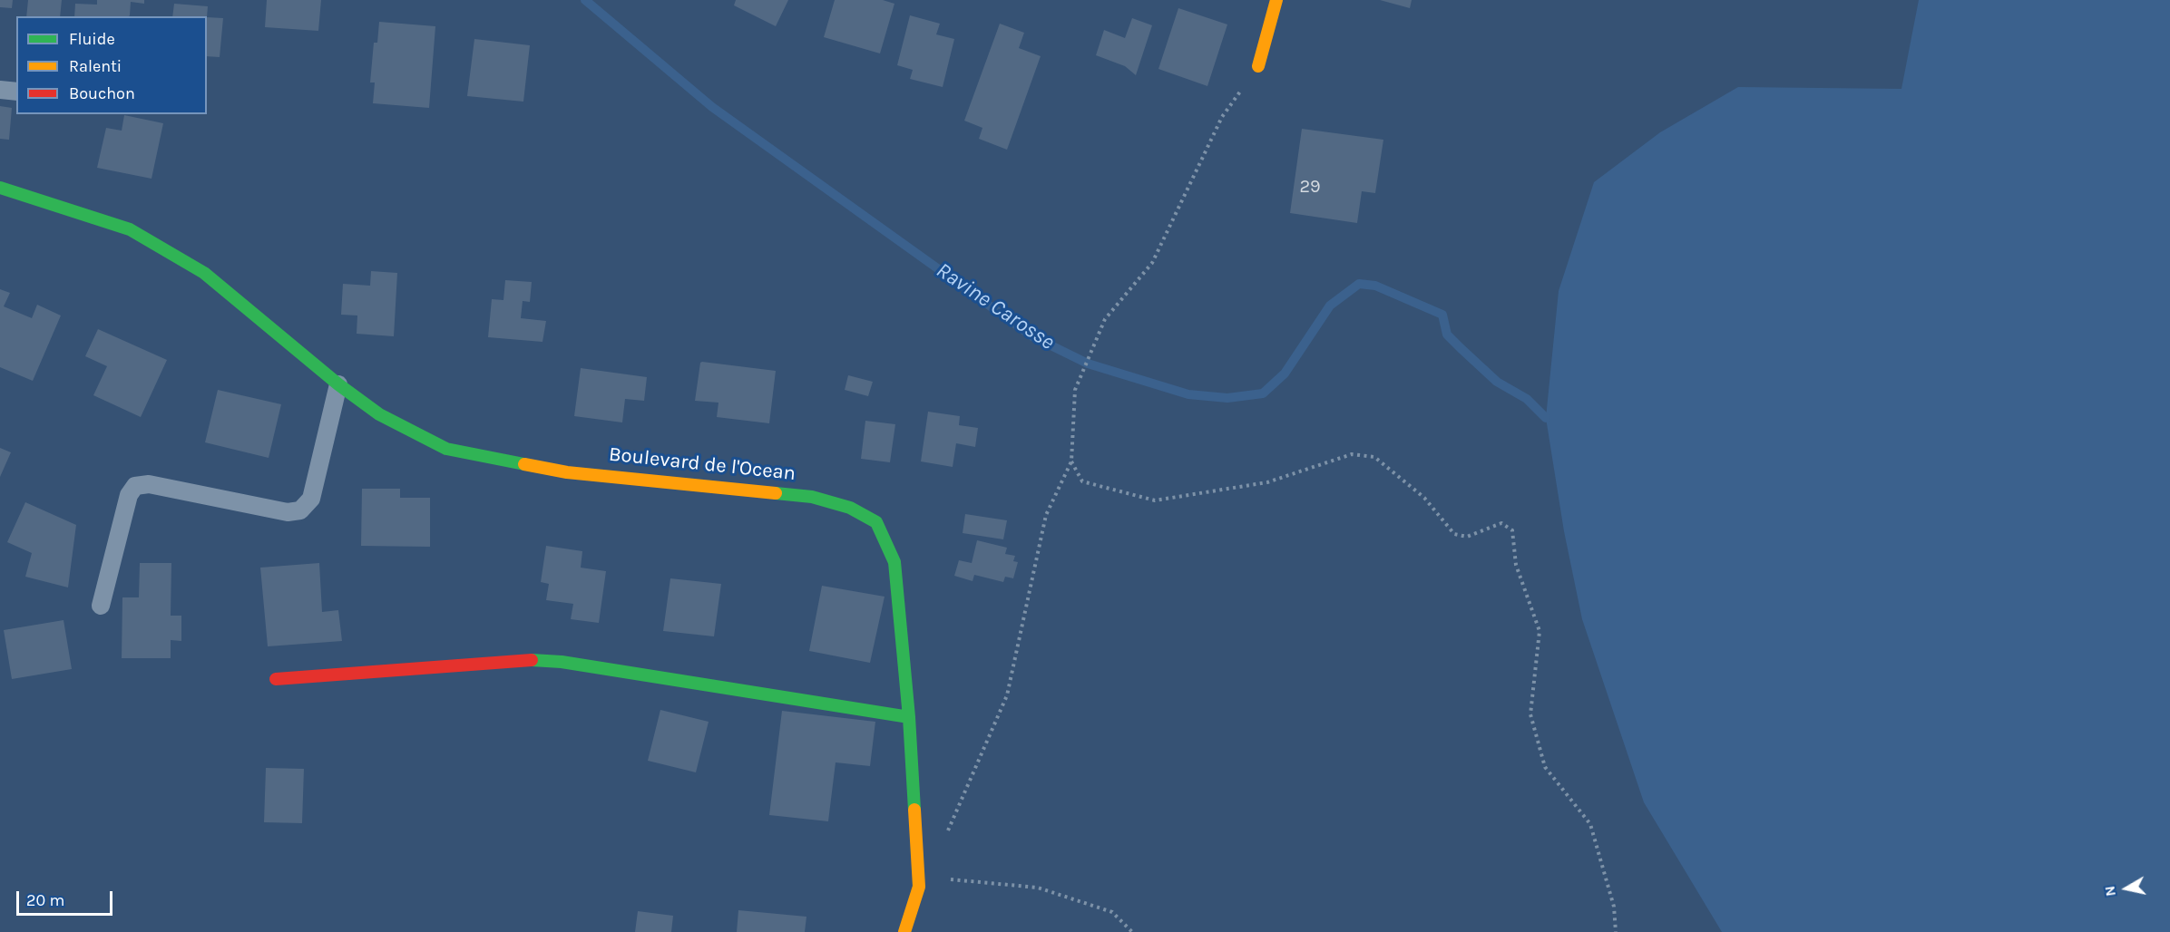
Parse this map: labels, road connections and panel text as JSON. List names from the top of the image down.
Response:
{
  "streets": {
    "street": ["Boulevard de l'Ocean"]
  },
  "water": ["Ravine Carosse"],
  "house_numbers": ["29"],
  "legend": ["Fluide", "Ralenti", "Bouchon"],
  "scale_bar": "20 m",
  "north": "left"
}
